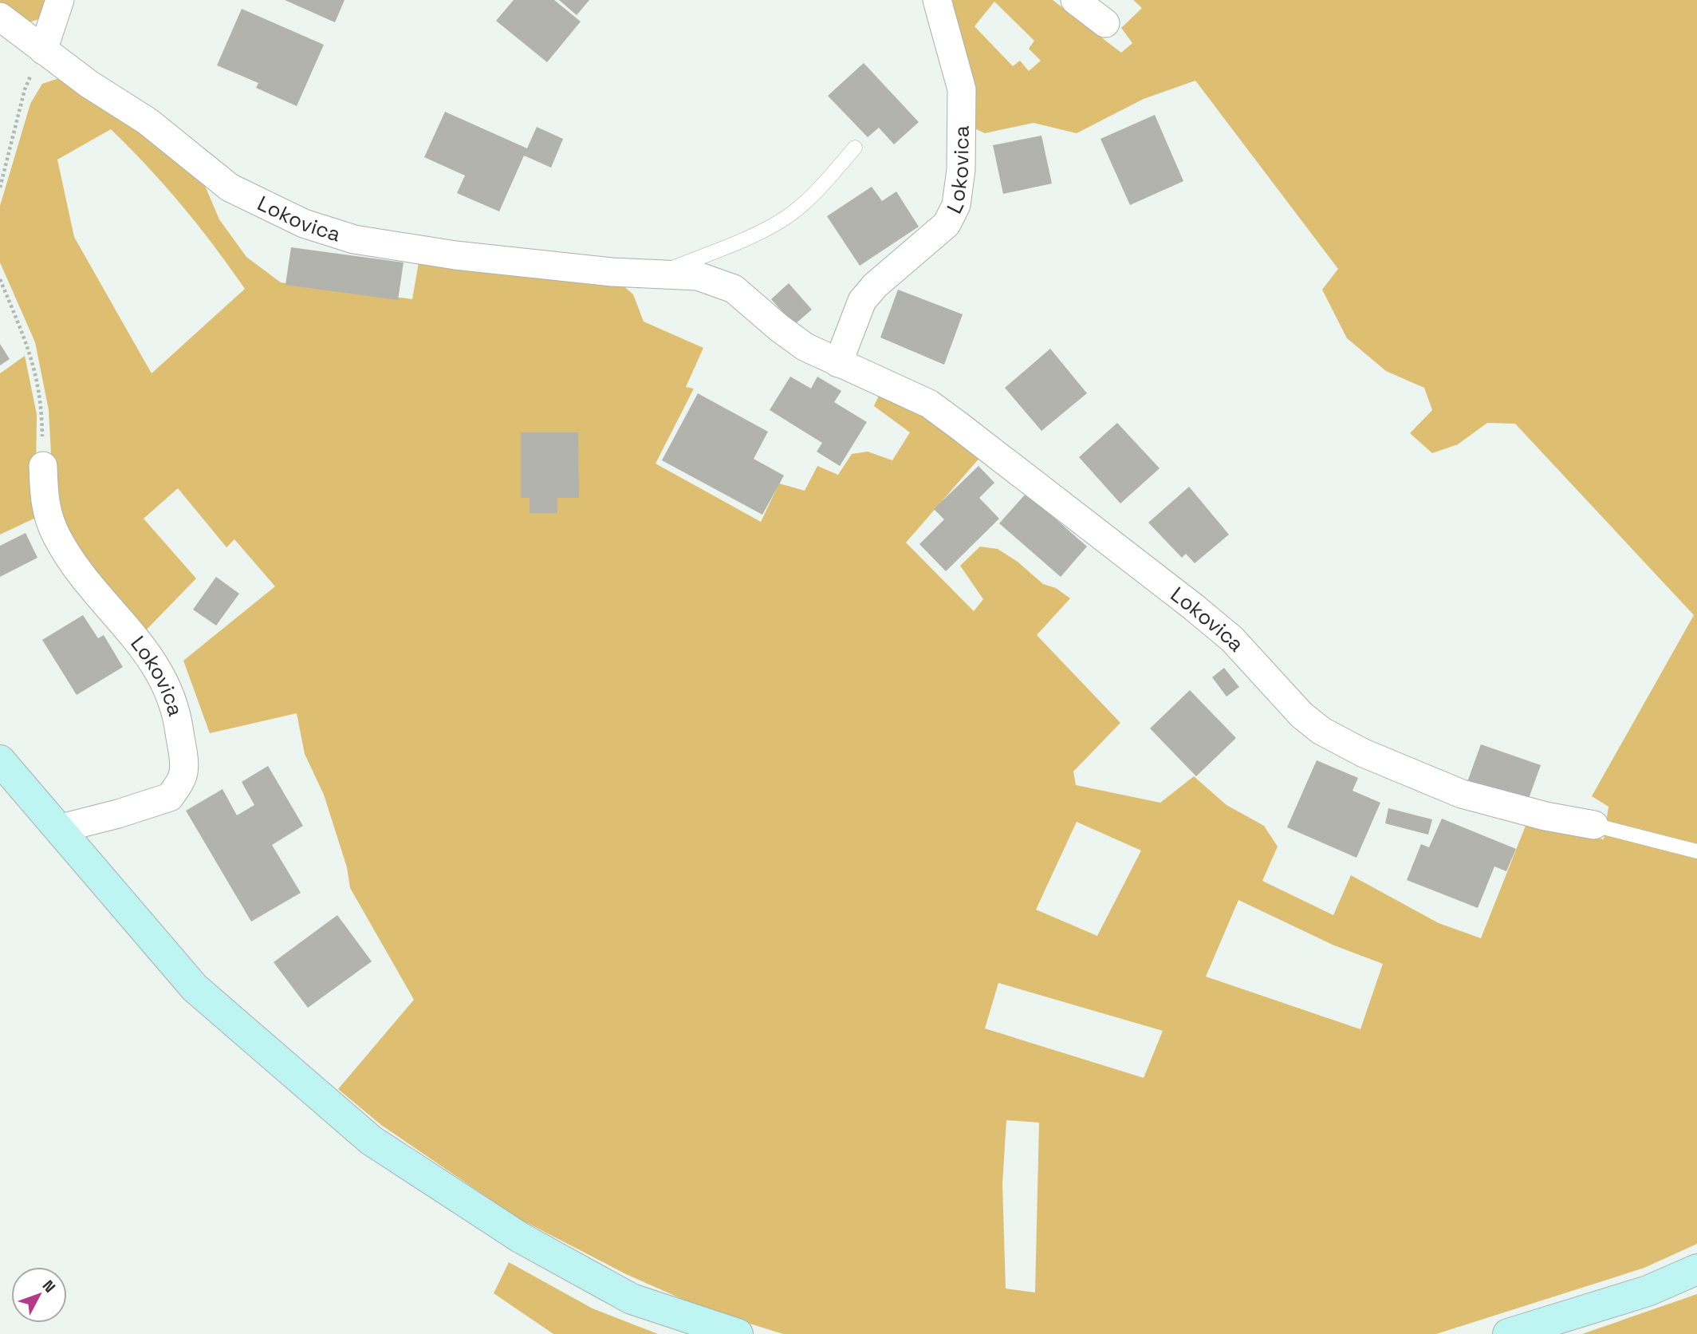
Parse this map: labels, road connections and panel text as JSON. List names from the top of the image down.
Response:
{
  "streets": {
    "street": ["Lokovica"]
  },
  "north": "top right"
}
